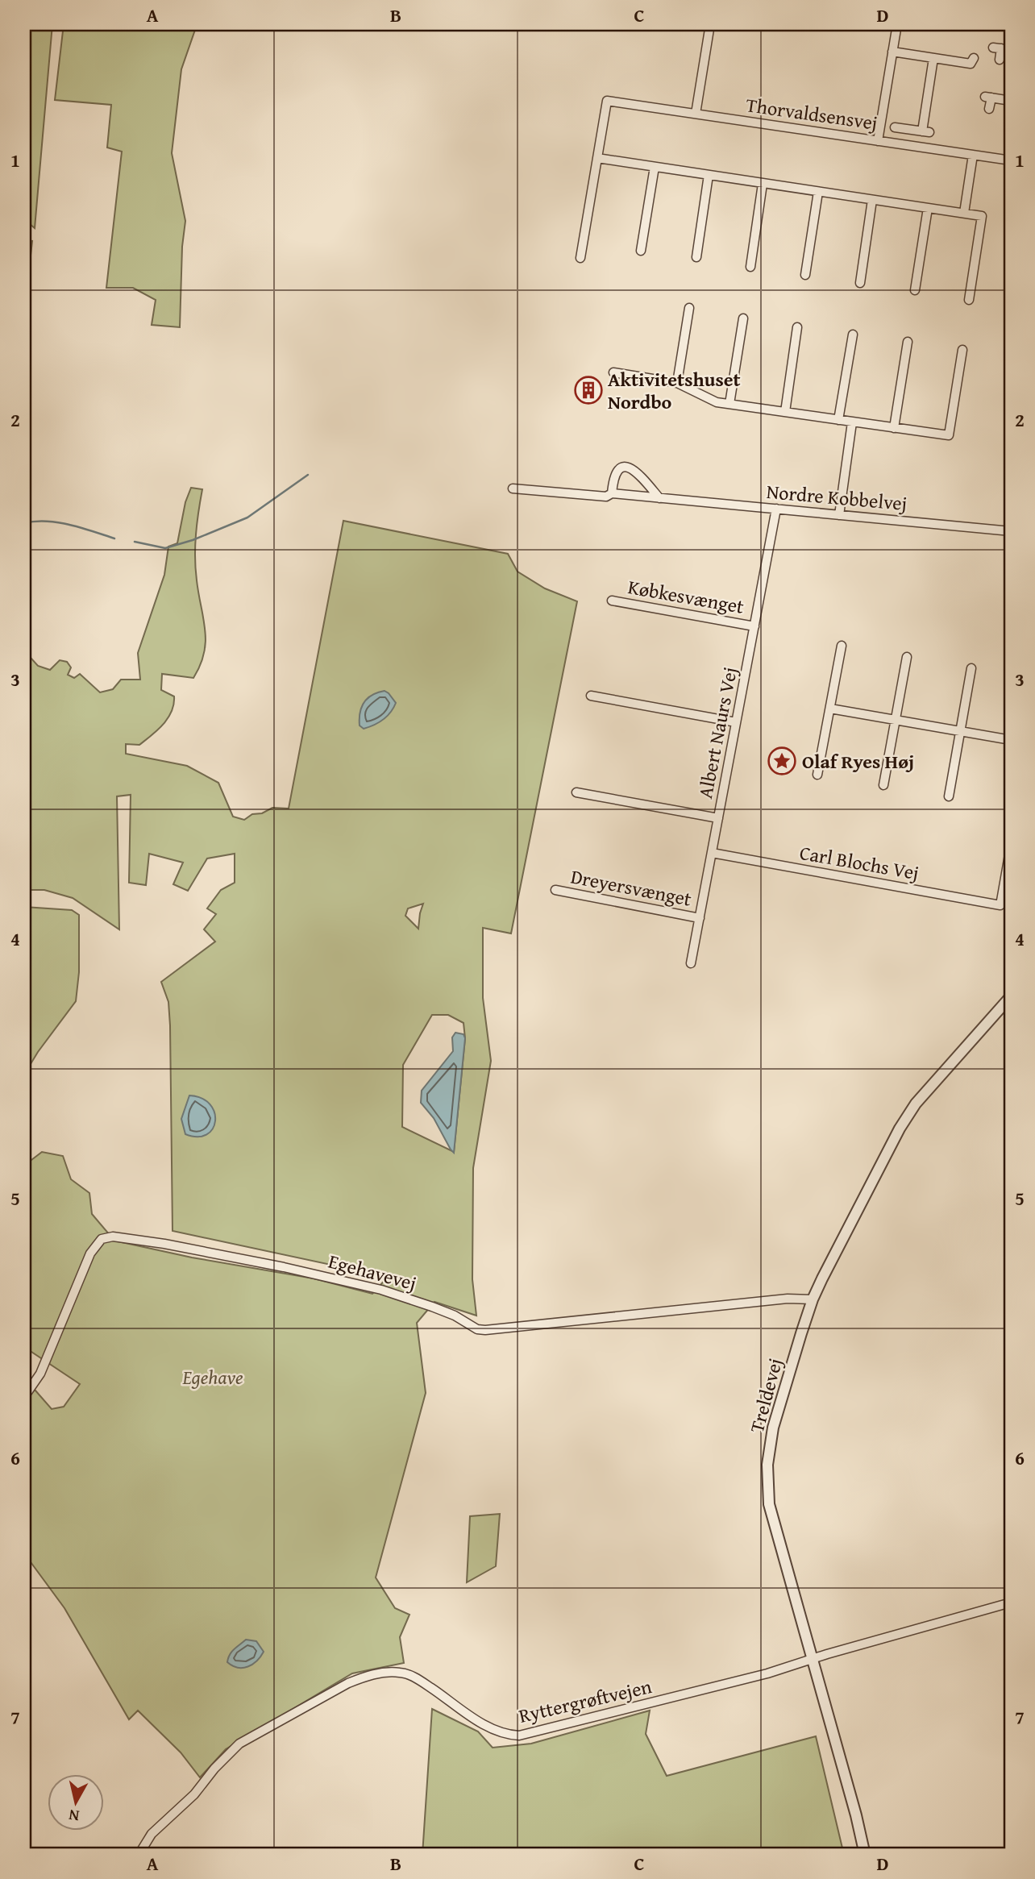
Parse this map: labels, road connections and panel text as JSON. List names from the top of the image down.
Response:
{
  "streets": {
    "street": [
      "Thorvaldsensvej",
      "Nordre Kobbelvej",
      "Købkesvænget",
      "Albert Naurs Vej",
      "Carl Blochs Vej",
      "Dreyersvænget",
      "Egehavevej",
      "Treldevej",
      "Ryttergrøftvejen"
    ]
  },
  "crossings": [
    ["Nordre Kobbelvej", "Albert Naurs Vej"],
    ["Købkesvænget", "Albert Naurs Vej"],
    ["Albert Naurs Vej", "Carl Blochs Vej"],
    ["Albert Naurs Vej", "Dreyersvænget"],
    ["Egehavevej", "Treldevej"],
    ["Treldevej", "Ryttergrøftvejen"]
  ],
  "parks": ["Egehave"],
  "places": {
    "building": ["Aktivitetshuset Nordbo"],
    "place": ["Olaf Ryes Høj"]
  },
  "north": "bottom",
  "grid": {
    "columns": [
      "A",
      "B",
      "C",
      "D"
    ],
    "rows": [
      "1",
      "2",
      "3",
      "4",
      "5",
      "6",
      "7"
    ]
  }
}
